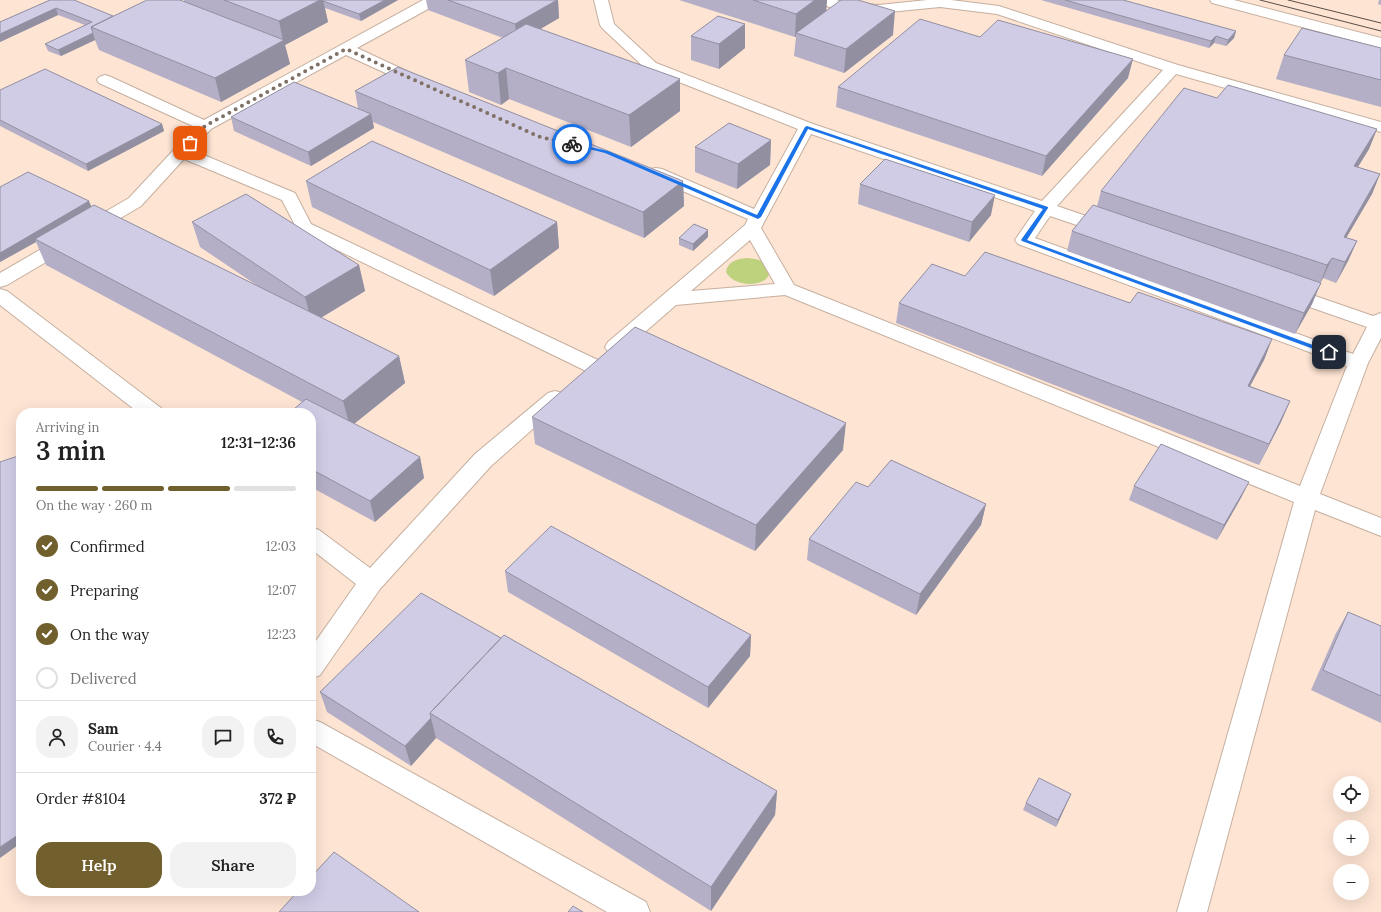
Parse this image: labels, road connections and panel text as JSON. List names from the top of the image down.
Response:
{
  "page": {
    "heading": ["3 min", "Arriving in", "12:31–12:36"],
    "panel": [
      "Sam",
      "Courier · 4.4",
      "Order #8104",
      "372 ₽"
    ],
    "bar": "On the way · 260 m",
    "list": [
      ["Confirmed", "12:03"],
      ["Preparing", "12:07"],
      ["On the way", "12:23"],
      "Delivered"
    ],
    "map_buttons": ["+", "−"],
    "buttons": ["Help", "Share"]
  }
}
